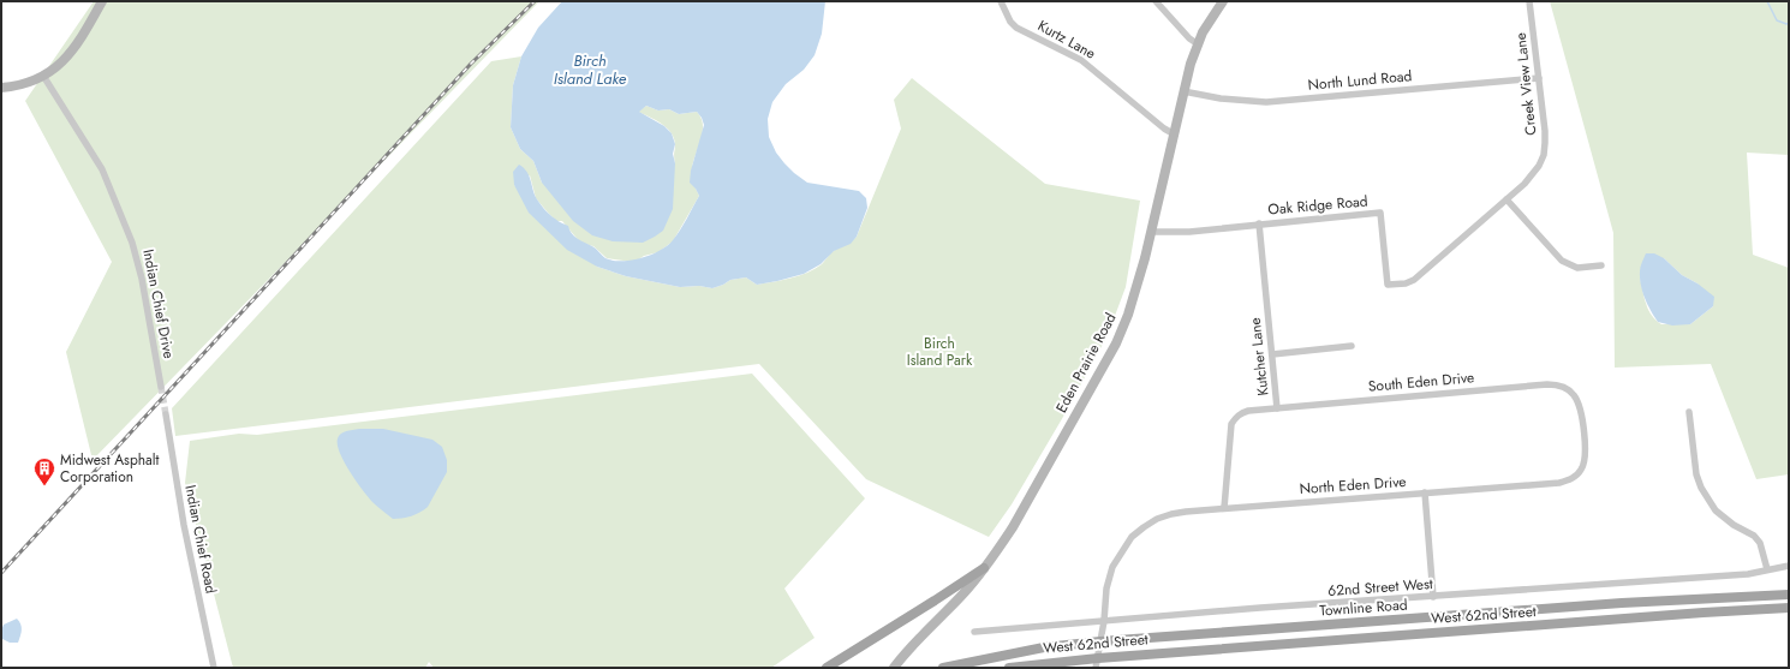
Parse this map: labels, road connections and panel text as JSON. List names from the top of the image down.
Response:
{
  "streets": {
    "main road": ["Eden Prairie Road", "Townline Road", "West 62nd Street"],
    "street": [
      "Kurtz Lane",
      "North Lund Road",
      "Creek View Lane",
      "Oak Ridge Road",
      "Indian Chief Drive",
      "Kutcher Lane",
      "South Eden Drive",
      "North Eden Drive",
      "Indian Chief Road",
      "62nd Street West"
    ]
  },
  "crossings": [
    ["Kurtz Lane", "Eden Prairie Road"],
    ["North Lund Road", "Creek View Lane"],
    ["North Lund Road", "Eden Prairie Road"],
    ["Creek View Lane", "Oak Ridge Road"],
    ["Oak Ridge Road", "Kutcher Lane"],
    ["Oak Ridge Road", "Eden Prairie Road"],
    ["Kutcher Lane", "South Eden Drive"],
    ["Kutcher Lane", "North Eden Drive"],
    ["South Eden Drive", "North Eden Drive"],
    ["North Eden Drive", "62nd Street West"],
    ["North Eden Drive", "Townline Road"],
    ["North Eden Drive", "West 62nd Street"]
  ],
  "water": ["Birch Island Lake"],
  "parks": ["Birch Island Park"],
  "places": {
    "building": ["Midwest Asphalt Corporation"]
  }
}
